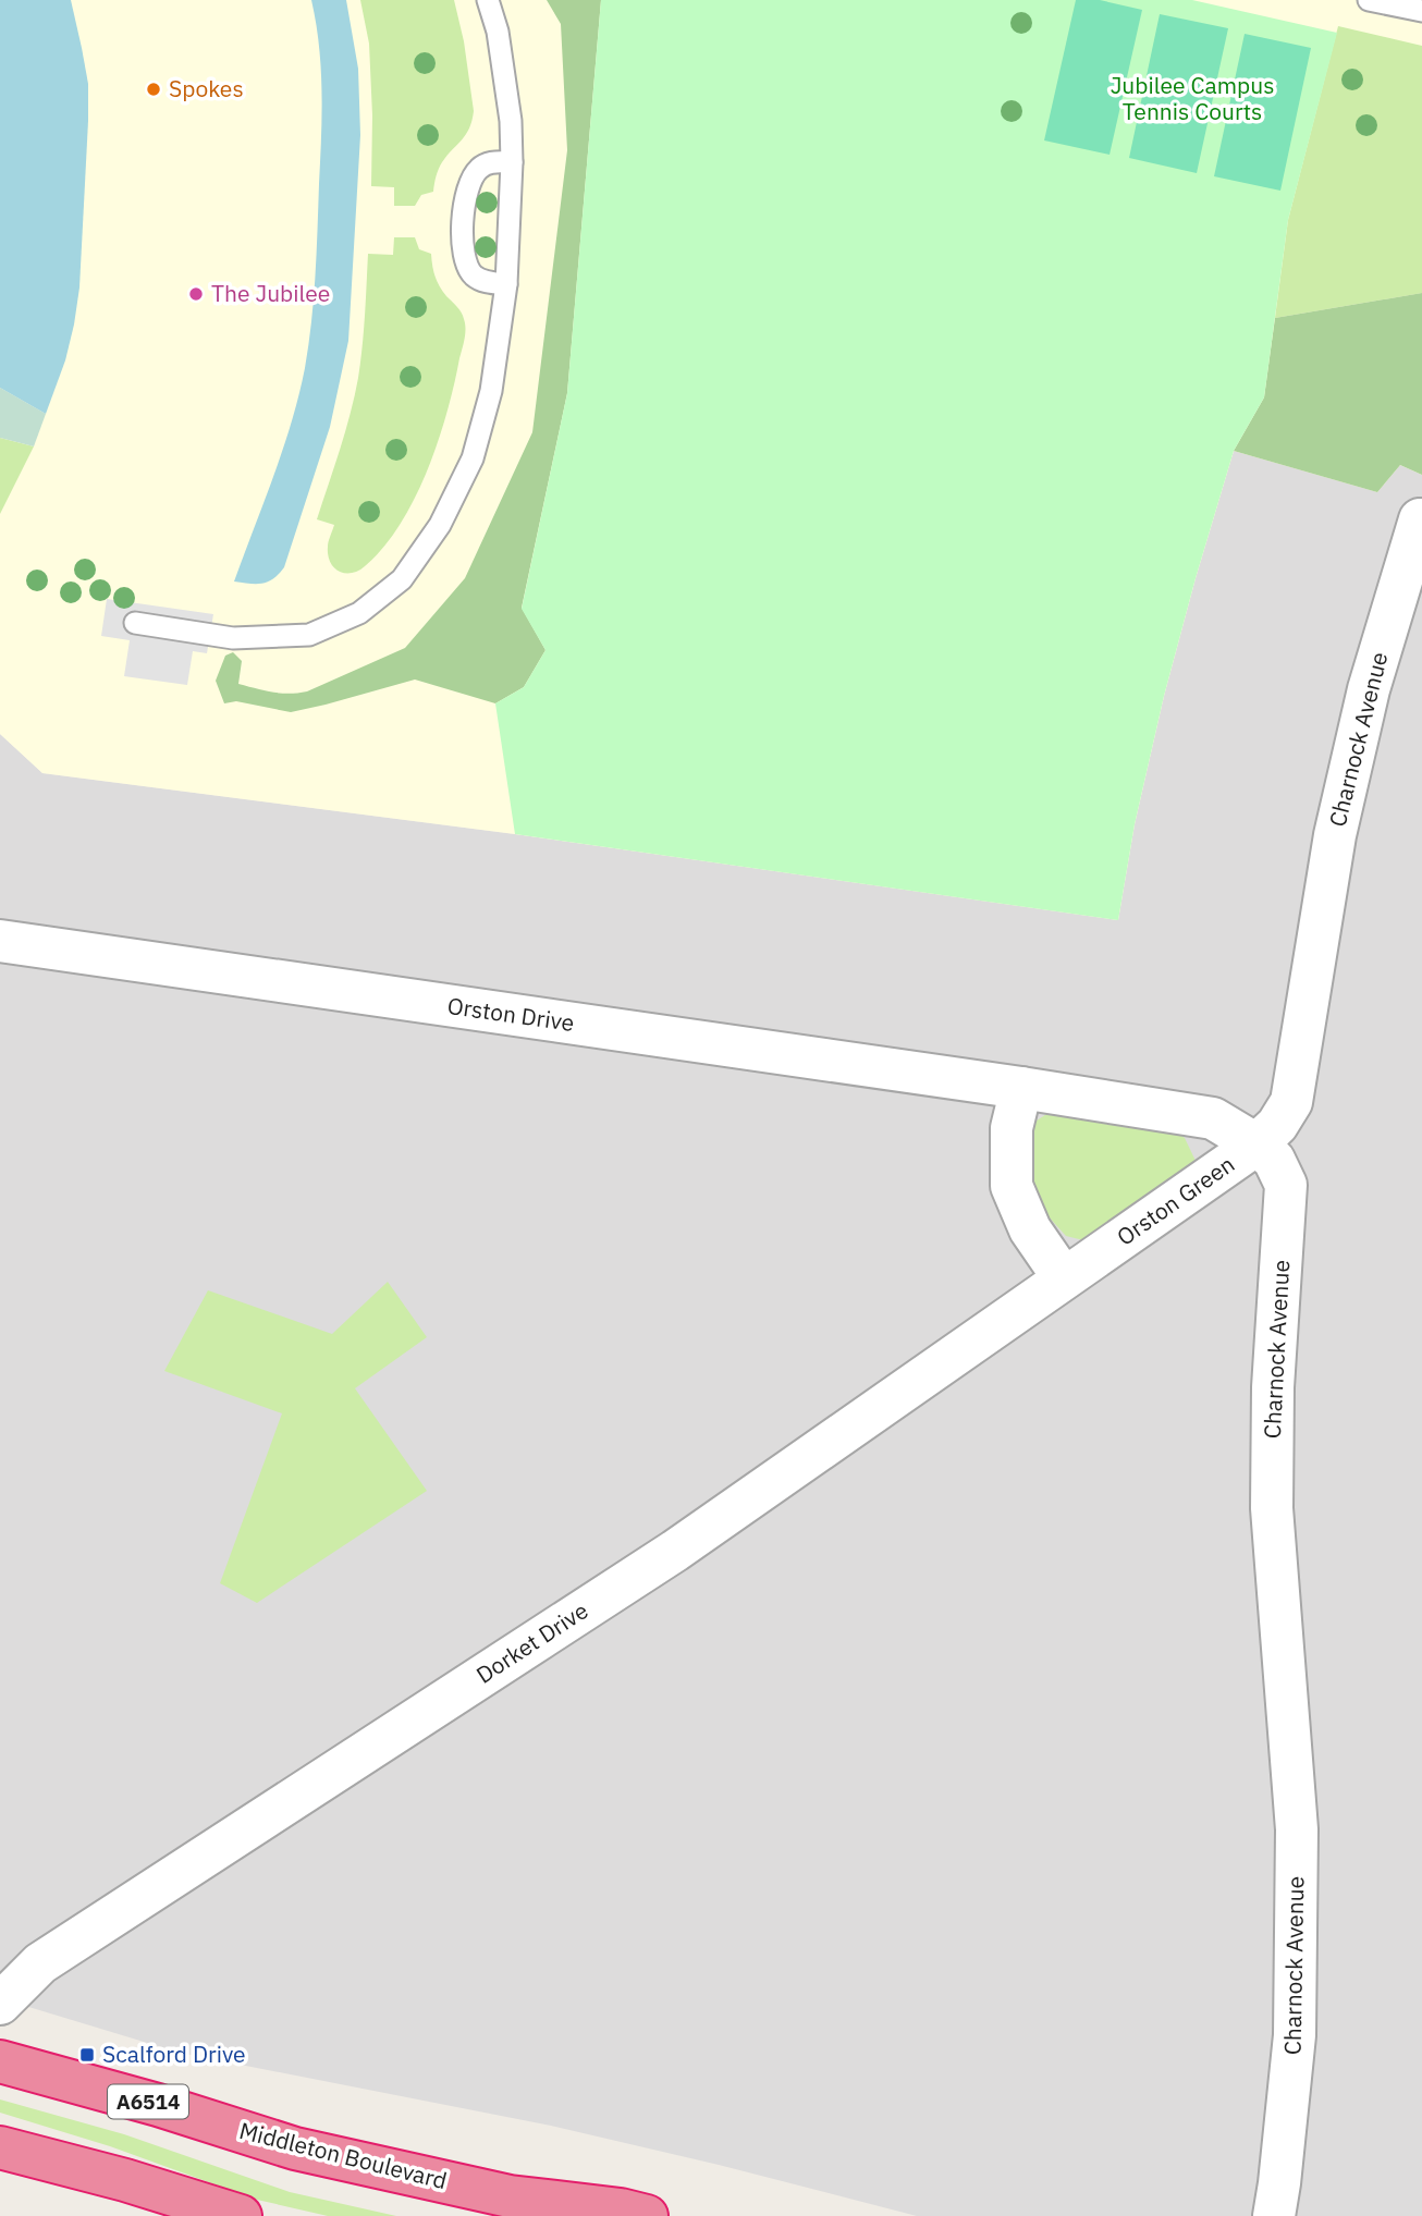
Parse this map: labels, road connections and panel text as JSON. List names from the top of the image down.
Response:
{
  "streets": {
    "highway": ["A6514", "Middleton Boulevard"],
    "street": [
      "Charnock Avenue",
      "Orston Drive",
      "Orston Green",
      "Dorket Drive"
    ]
  },
  "crossings": [
    ["Charnock Avenue", "Orston Green"],
    ["Orston Drive", "Orston Green"],
    ["Orston Green", "Dorket Drive"]
  ],
  "parks": ["Jubilee Campus Tennis Courts"],
  "places": {
    "other": ["Spokes", "The Jubilee"],
    "transit": ["Scalford Drive"]
  }
}
